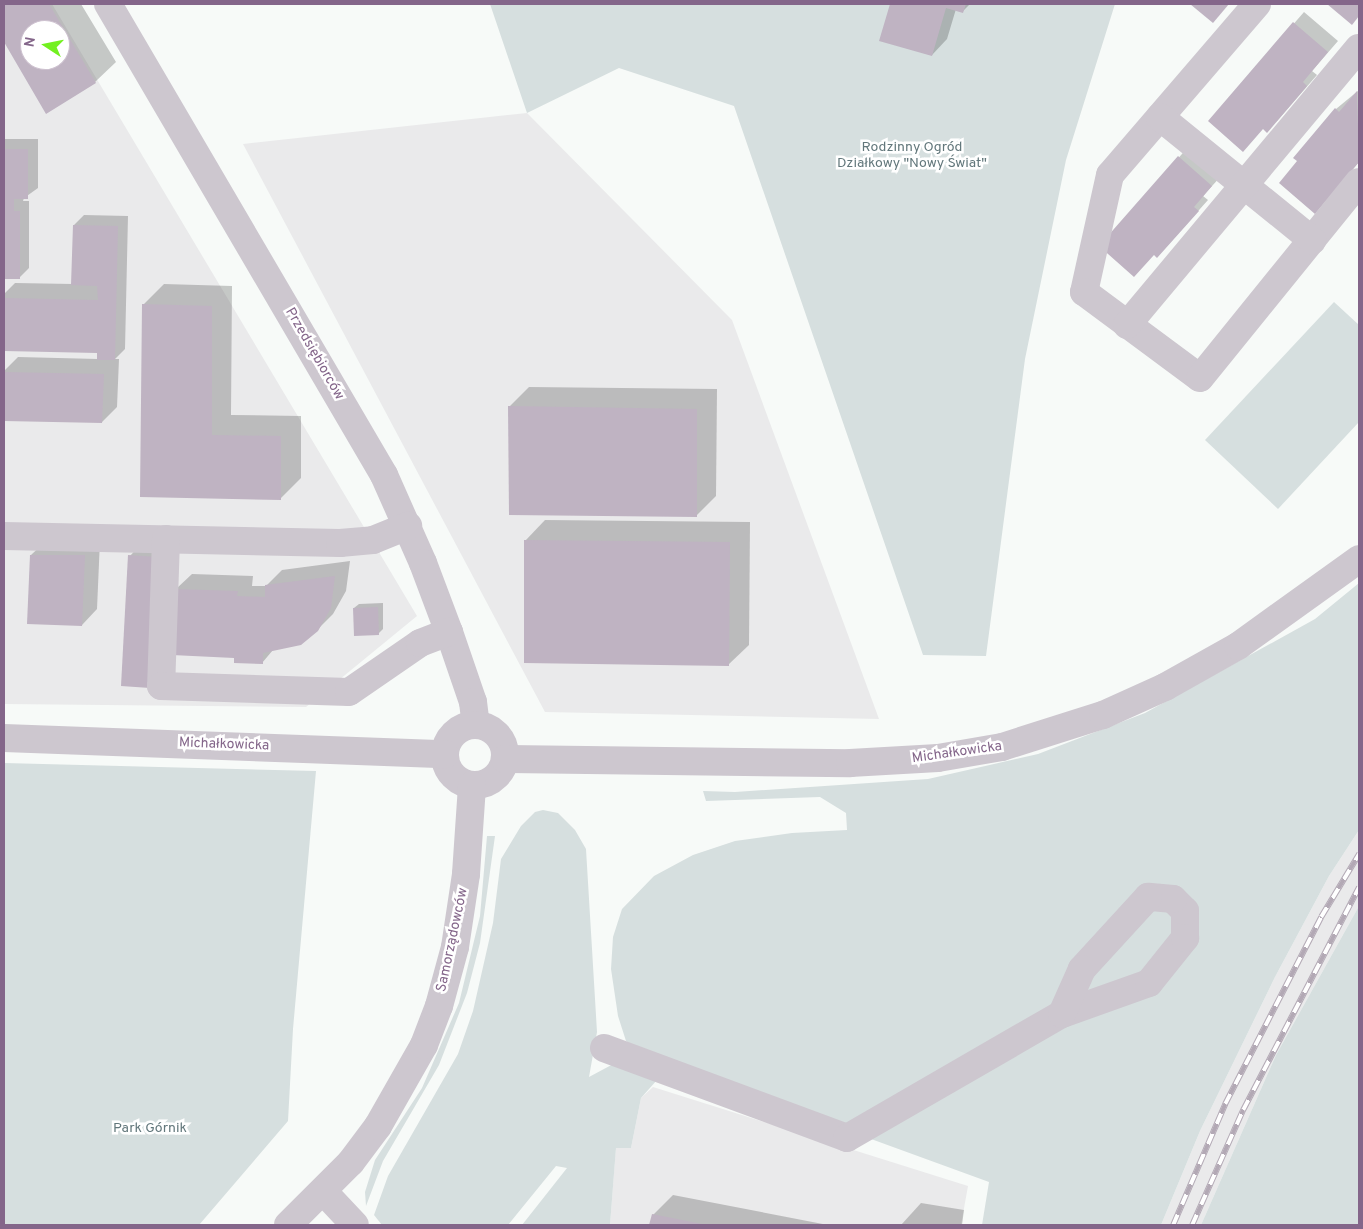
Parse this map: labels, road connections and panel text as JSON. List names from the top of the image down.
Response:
{
  "streets": {
    "street": ["Przedsiębiorców", "Michałkowicka", "Samorządowców"]
  },
  "crossings": [
    ["Przedsiębiorców", "Michałkowicka"],
    ["Przedsiębiorców", "Samorządowców"],
    ["Michałkowicka", "Samorządowców"]
  ],
  "parks": ["Rodzinny Ogród Działkowy \"Nowy Świat\"", "Park Górnik"],
  "north": "left"
}
